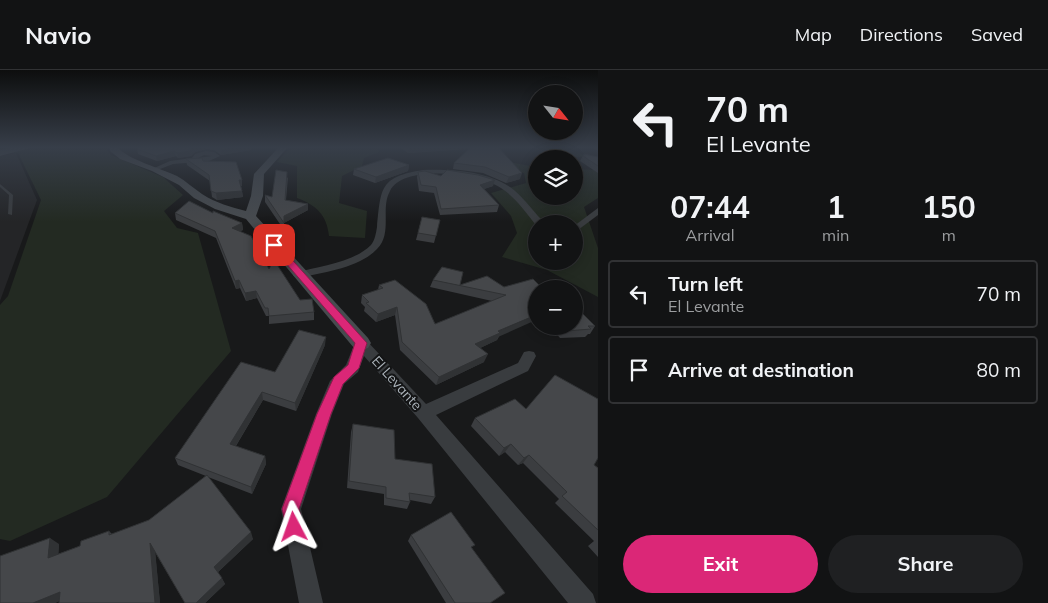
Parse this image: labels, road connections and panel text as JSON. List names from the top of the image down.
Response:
{
  "streets": {
    "street": ["El Levante"]
  },
  "north": "bottom right",
  "page": {
    "header": "Navio",
    "nav": ["Map", "Directions", "Saved"],
    "turn": ["70 m", "El Levante"],
    "map_buttons": ["+", "−"],
    "eta": [
      "07:44",
      "Arrival",
      "1",
      "min",
      "150",
      "m"
    ],
    "list": [
      {
        "name": "Turn left",
        "note": "El Levante",
        "value": "70 m"
      },
      {
        "name": "Arrive at destination",
        "value": "80 m"
      }
    ],
    "buttons": ["Exit", "Share"]
  }
}
